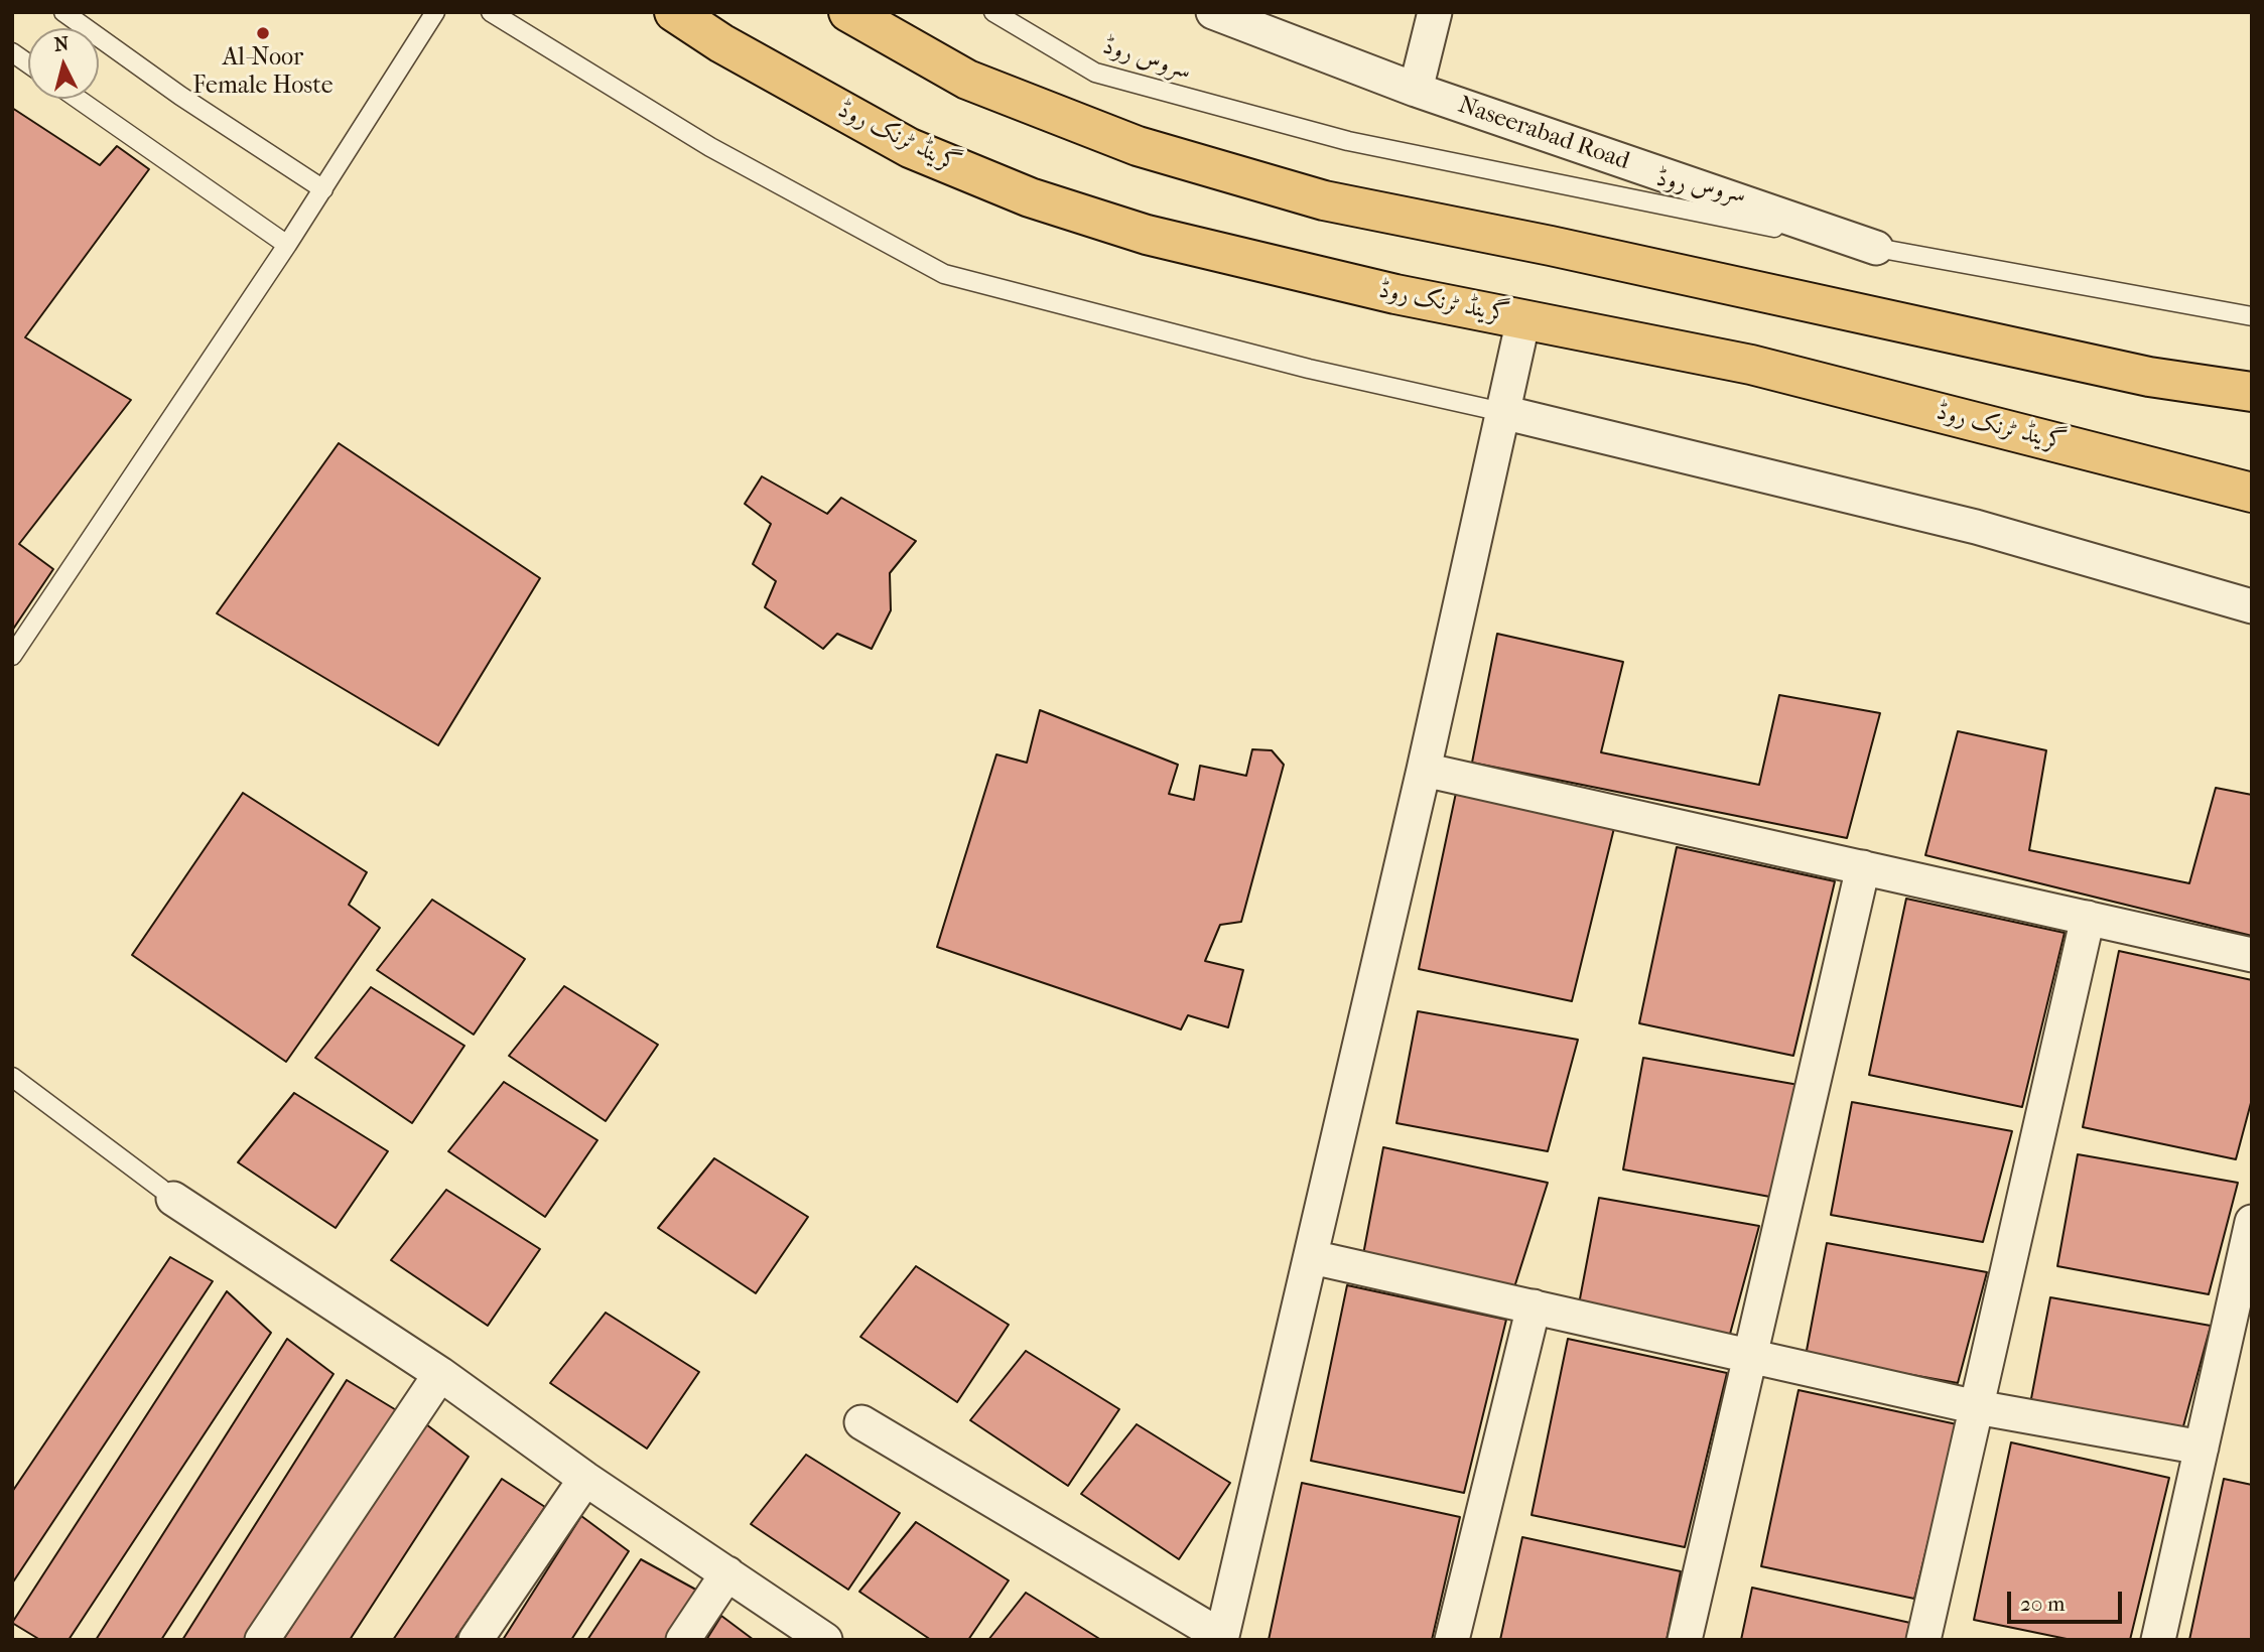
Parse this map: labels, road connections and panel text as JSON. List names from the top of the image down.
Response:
{
  "streets": {
    "highway": ["گرینڈ ٹرنک روڈ"],
    "street": ["Naseerabad Road"],
    "lane": ["سروس روڈ"]
  },
  "crossings": [
    ["سروس روڈ", "Naseerabad Road"]
  ],
  "places": ["Al-Noor Female Hoste"],
  "scale_bar": "20 m",
  "north": "top"
}
